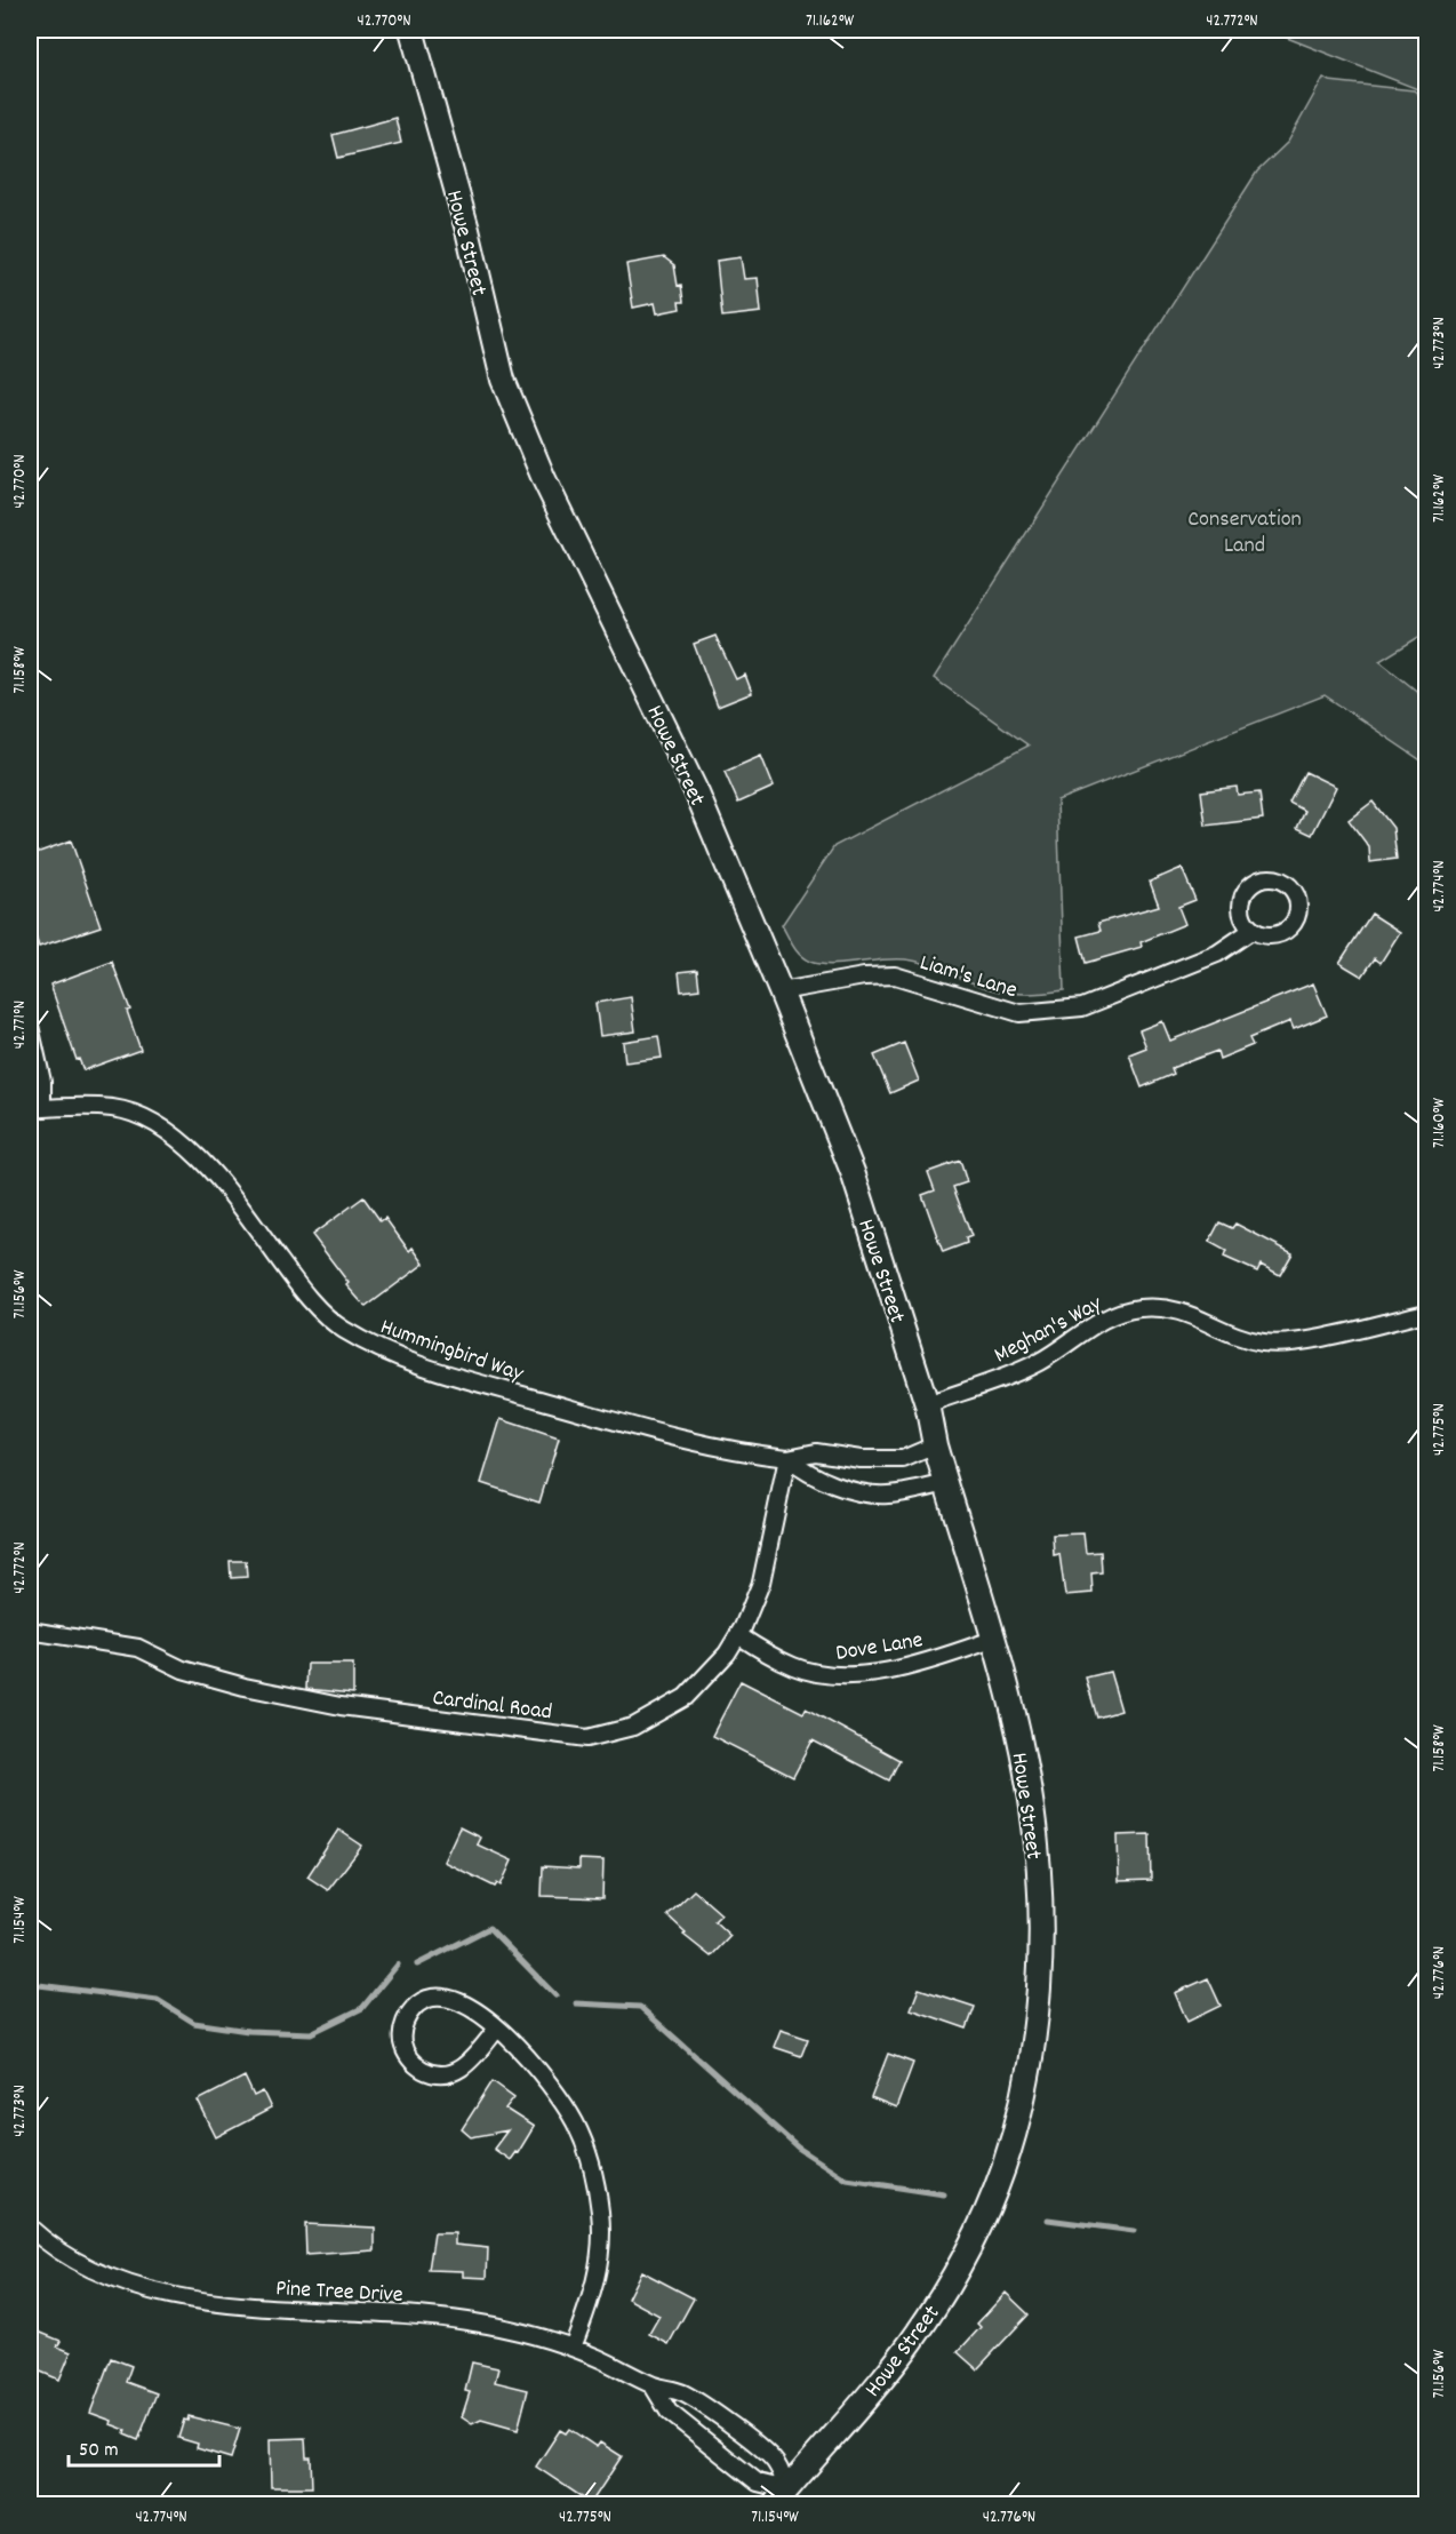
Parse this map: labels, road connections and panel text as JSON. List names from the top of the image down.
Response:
{
  "streets": {
    "street": [
      "Howe Street",
      "Liam's Lane",
      "Meghan's Way",
      "Hummingbird Way",
      "Dove Lane",
      "Cardinal Road",
      "Pine Tree Drive"
    ]
  },
  "crossings": [
    ["Howe Street", "Liam's Lane"],
    ["Howe Street", "Meghan's Way"],
    ["Howe Street", "Hummingbird Way"],
    ["Howe Street", "Dove Lane"],
    ["Howe Street", "Pine Tree Drive"],
    ["Hummingbird Way", "Cardinal Road"],
    ["Dove Lane", "Cardinal Road"]
  ],
  "parks": ["Conservation Land"],
  "scale_bar": "50 m",
  "coordinates": [
    "42.770°N",
    "71.162°W",
    "42.772°N",
    "42.773°N",
    "71.158°W",
    "42.774°N",
    "42.771°N",
    "71.160°W",
    "71.156°W",
    "42.775°N",
    "71.154°W",
    "42.776°N"
  ]
}
